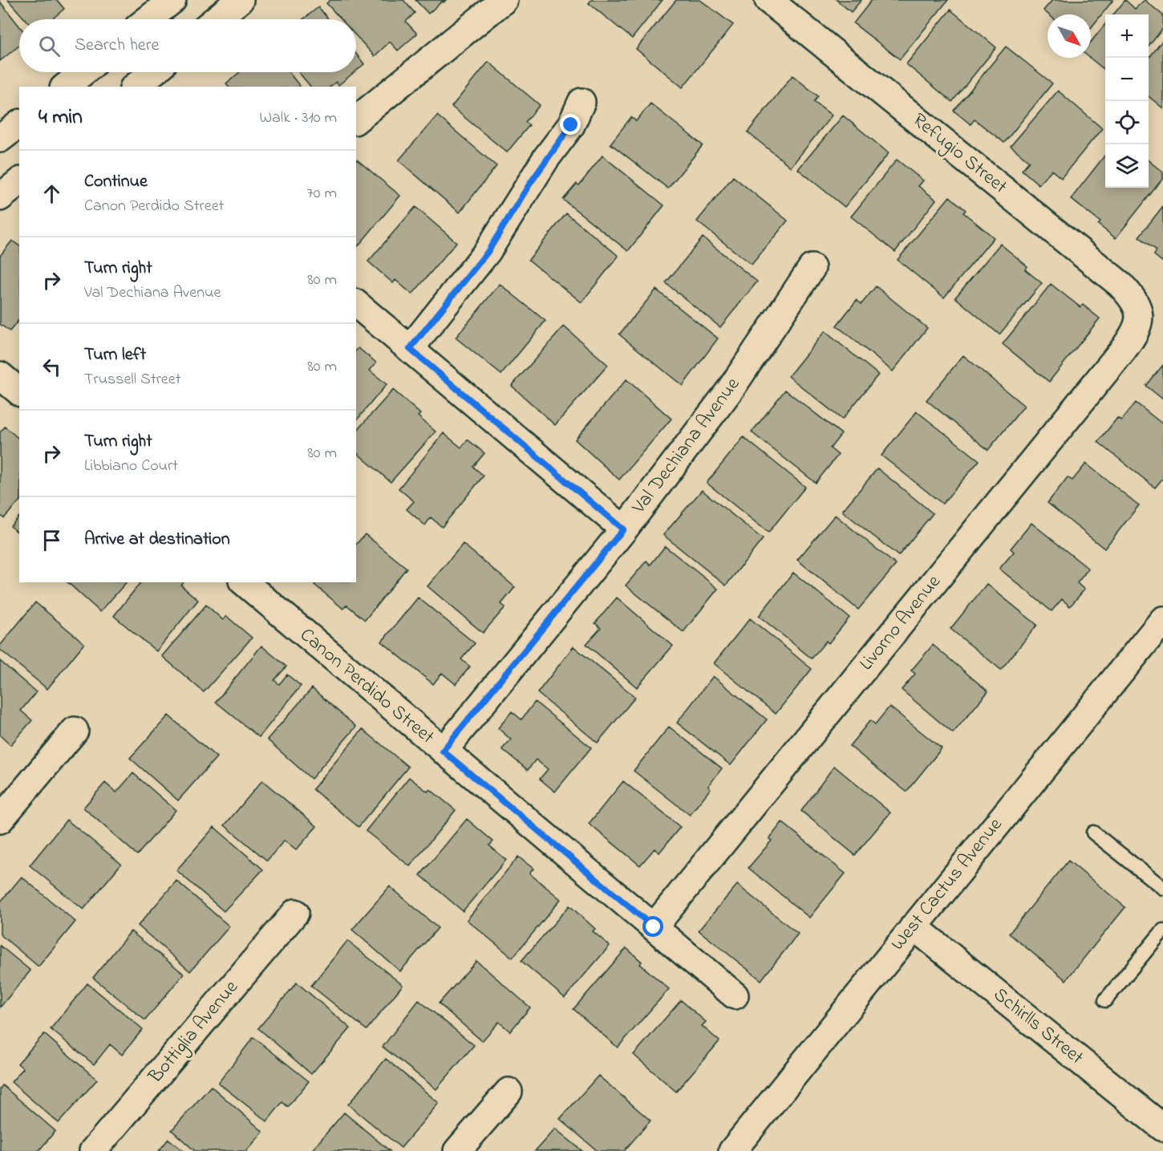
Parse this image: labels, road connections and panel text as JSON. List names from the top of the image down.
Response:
{
  "streets": {
    "street": [
      "Refugio Street",
      "Val Dechiana Avenue",
      "Livorno Avenue",
      "Canon Perdido Street",
      "West Cactus Avenue",
      "Schirlls Street",
      "Bottiglia Avenue"
    ]
  },
  "crossings": [
    ["Refugio Street", "Livorno Avenue"],
    ["Val Dechiana Avenue", "Canon Perdido Street"],
    ["Livorno Avenue", "Canon Perdido Street"],
    ["West Cactus Avenue", "Schirlls Street"]
  ],
  "north": "bottom right",
  "page": {
    "map_buttons": ["+", "−"],
    "search": "Search here",
    "heading": ["4 min", "Walk · 310 m"],
    "list": [
      ["Continue", "Canon Perdido Street", "70 m"],
      ["Turn right", "Val Dechiana Avenue", "80 m"],
      ["Turn left", "Trussell Street", "80 m"],
      ["Turn right", "Libbiano Court", "80 m"],
      "Arrive at destination"
    ]
  }
}
